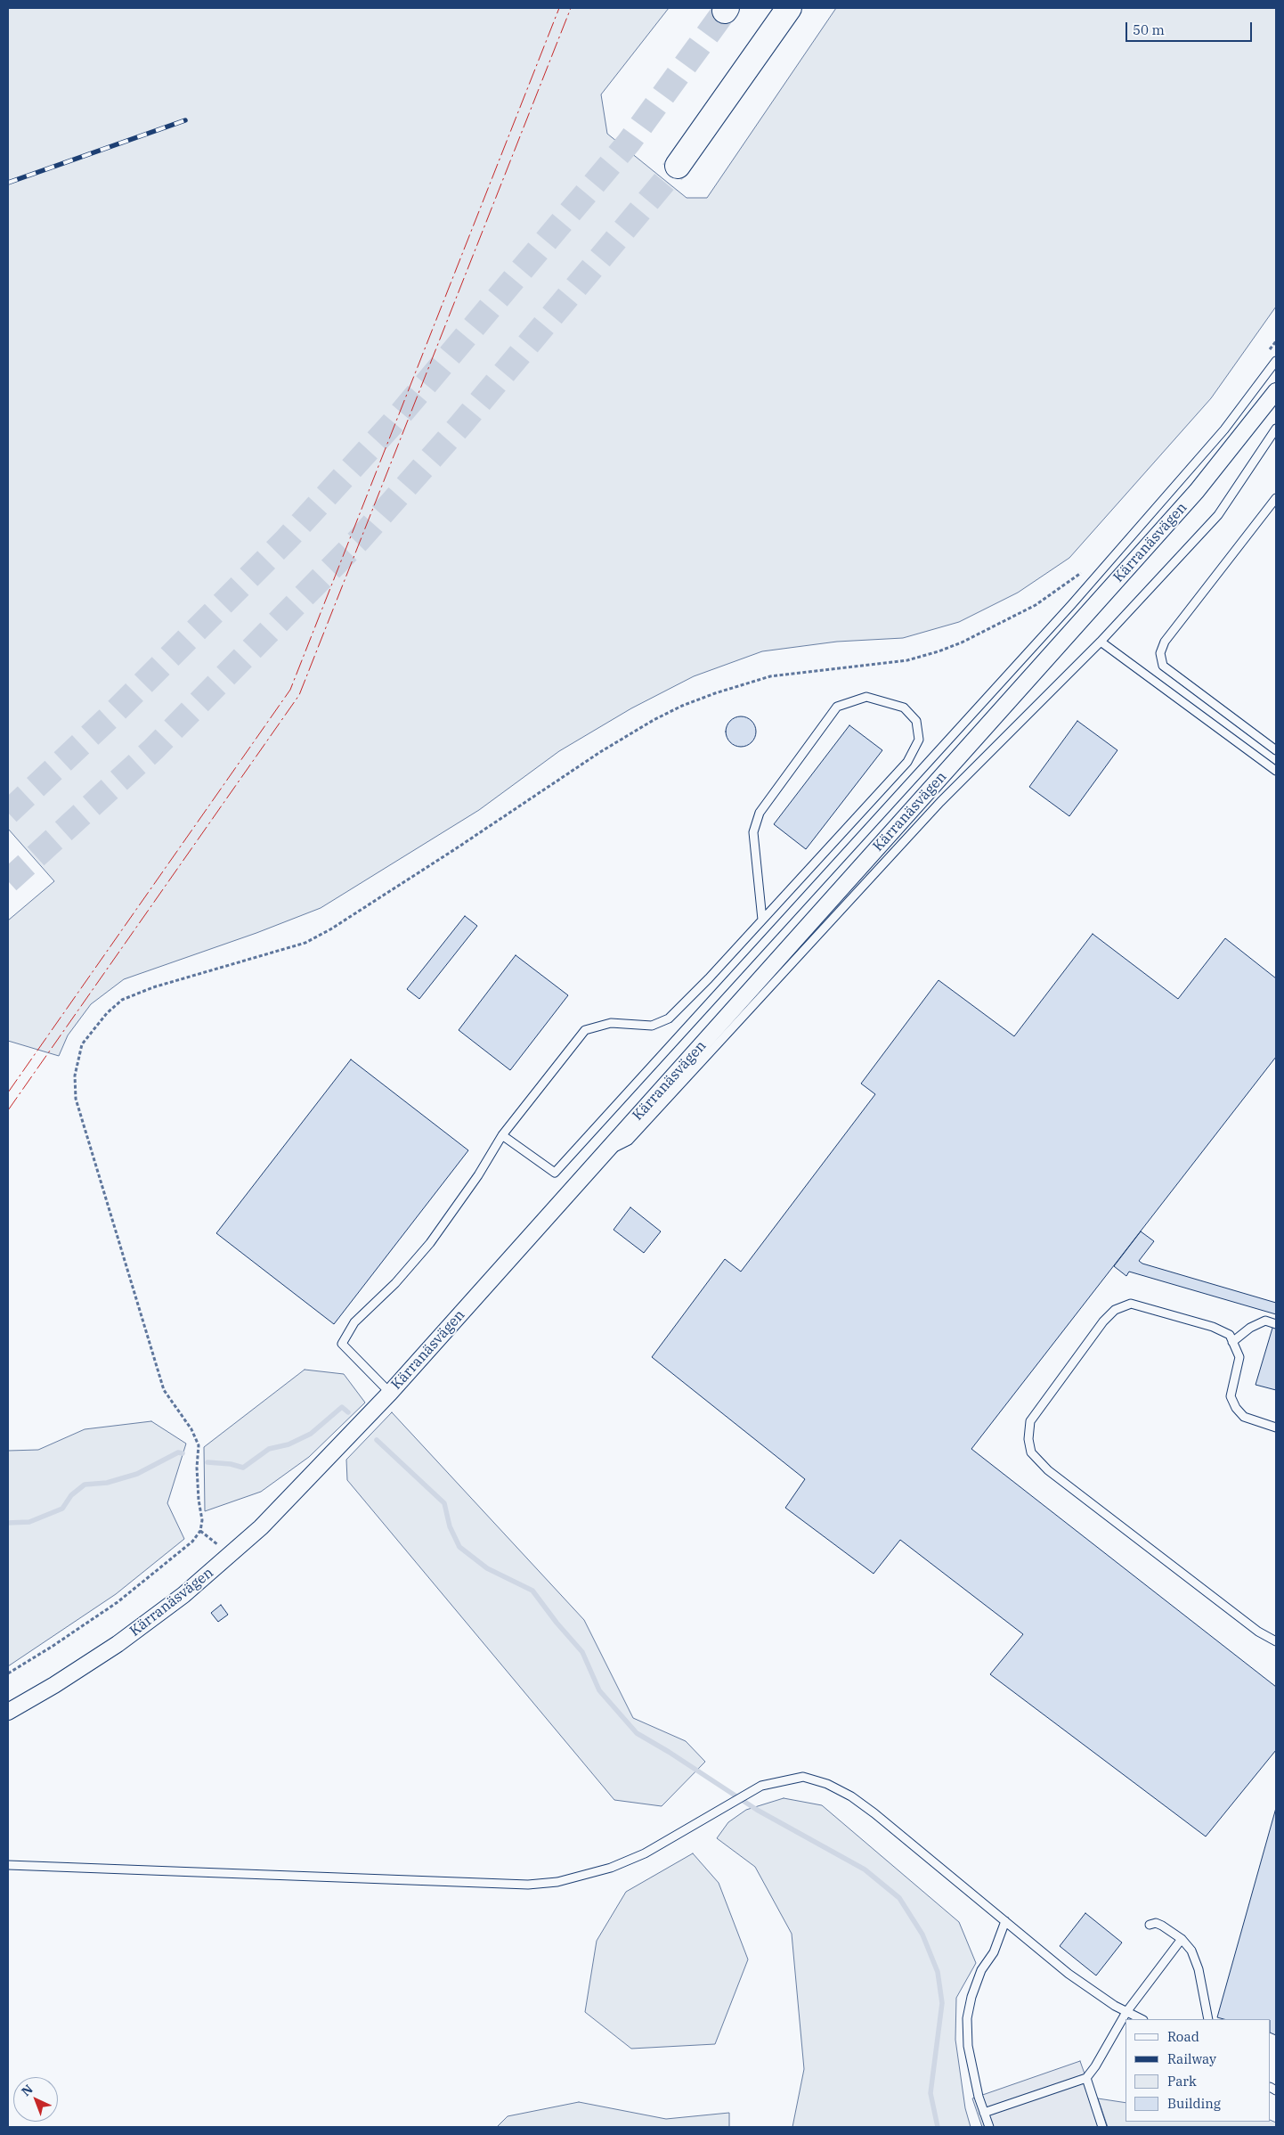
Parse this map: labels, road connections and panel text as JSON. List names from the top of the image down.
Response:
{
  "streets": {
    "street": ["Kärranäsvägen"]
  },
  "legend": [
    "Road",
    "Railway",
    "Park",
    "Building"
  ],
  "scale_bar": "50 m",
  "north": "top left"
}
